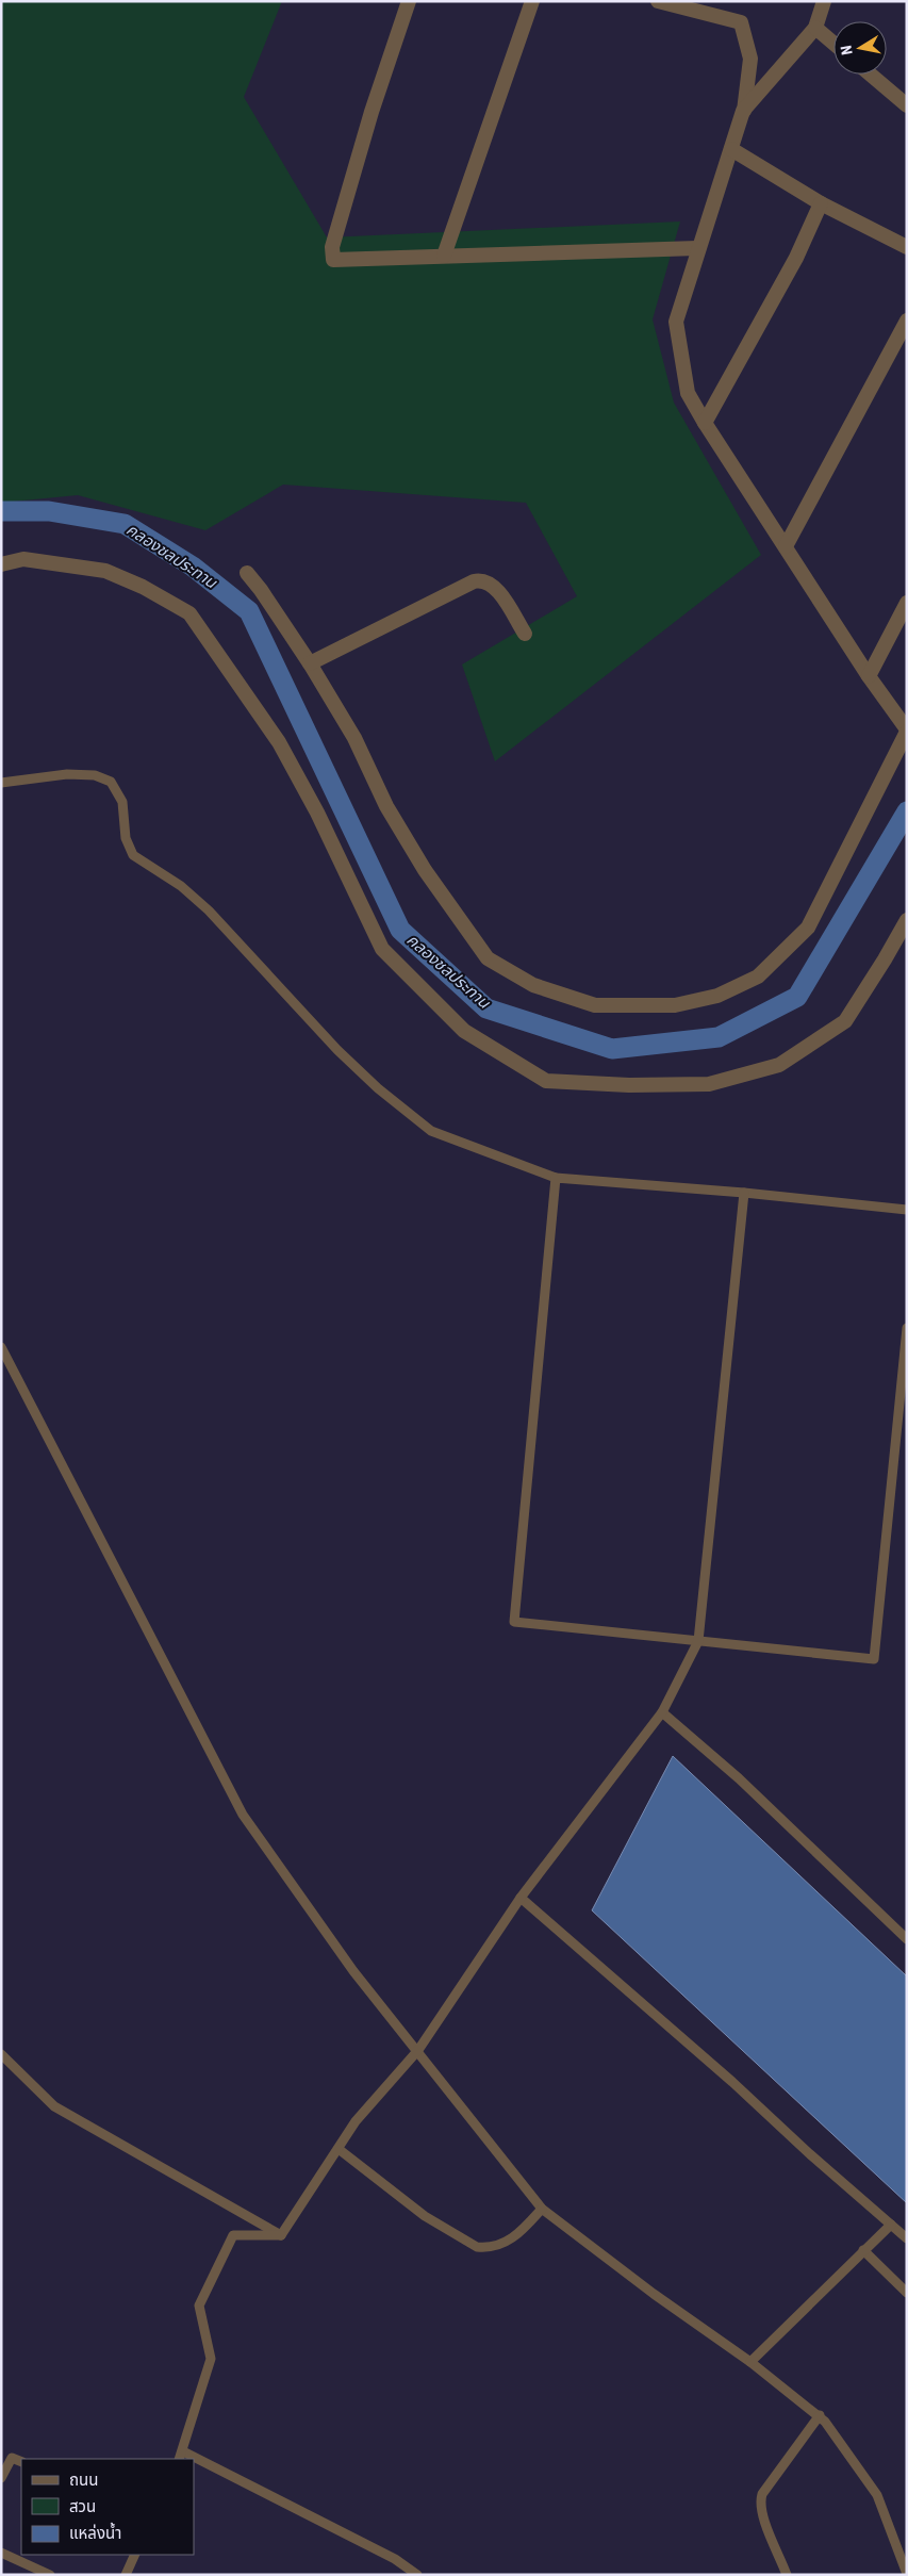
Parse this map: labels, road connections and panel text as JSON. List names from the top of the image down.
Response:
{
  "water": ["คลองชลประทาน"],
  "legend": ["ถนน", "สวน", "แหล่งน้ำ"],
  "north": "left"
}
